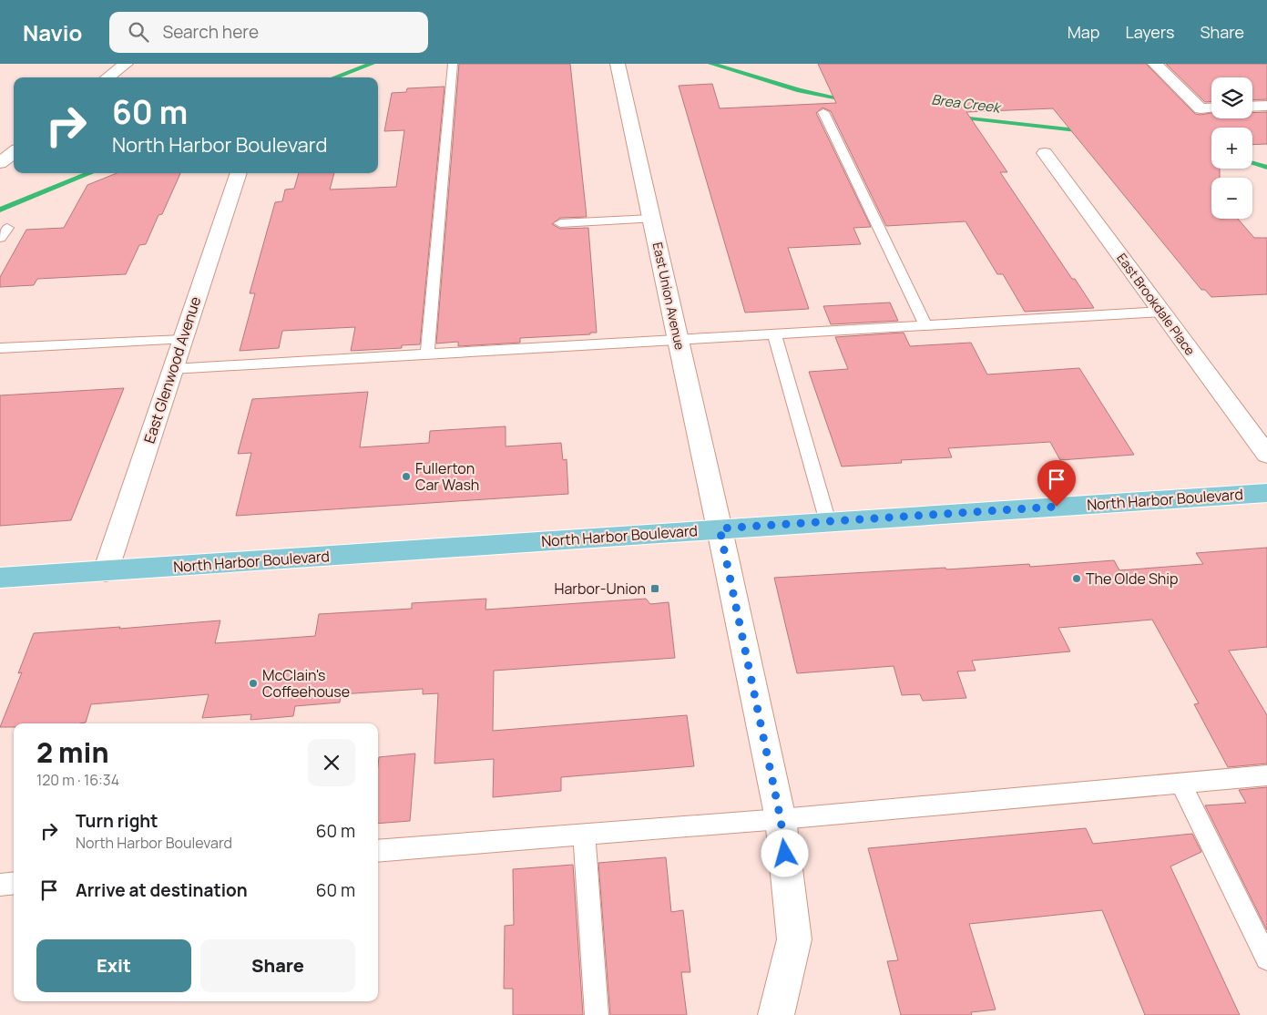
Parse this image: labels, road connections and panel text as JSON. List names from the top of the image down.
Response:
{
  "streets": {
    "main road": ["North Harbor Boulevard"],
    "street": ["East Union Avenue", "East Brookdale Place", "East Glenwood Avenue"]
  },
  "crossings": [
    ["East Union Avenue", "North Harbor Boulevard"],
    ["East Glenwood Avenue", "North Harbor Boulevard"]
  ],
  "water": ["Brea Creek"],
  "places": {
    "other": ["Fullerton Car Wash", "The Olde Ship", "McClain's Coffeehouse"],
    "transit": ["Harbor-Union"]
  },
  "page": {
    "header": "Navio",
    "search": "Search here",
    "nav": ["Map", "Layers", "Share"],
    "map_buttons": ["+", "−"],
    "turn": ["60 m", "North Harbor Boulevard"],
    "heading": ["2 min", "120 m · 16:34"],
    "list": [
      {
        "name": "Turn right",
        "note": "North Harbor Boulevard",
        "value": "60 m"
      },
      {
        "name": "Arrive at destination",
        "value": "60 m"
      }
    ],
    "buttons": ["Exit", "Share"]
  }
}
